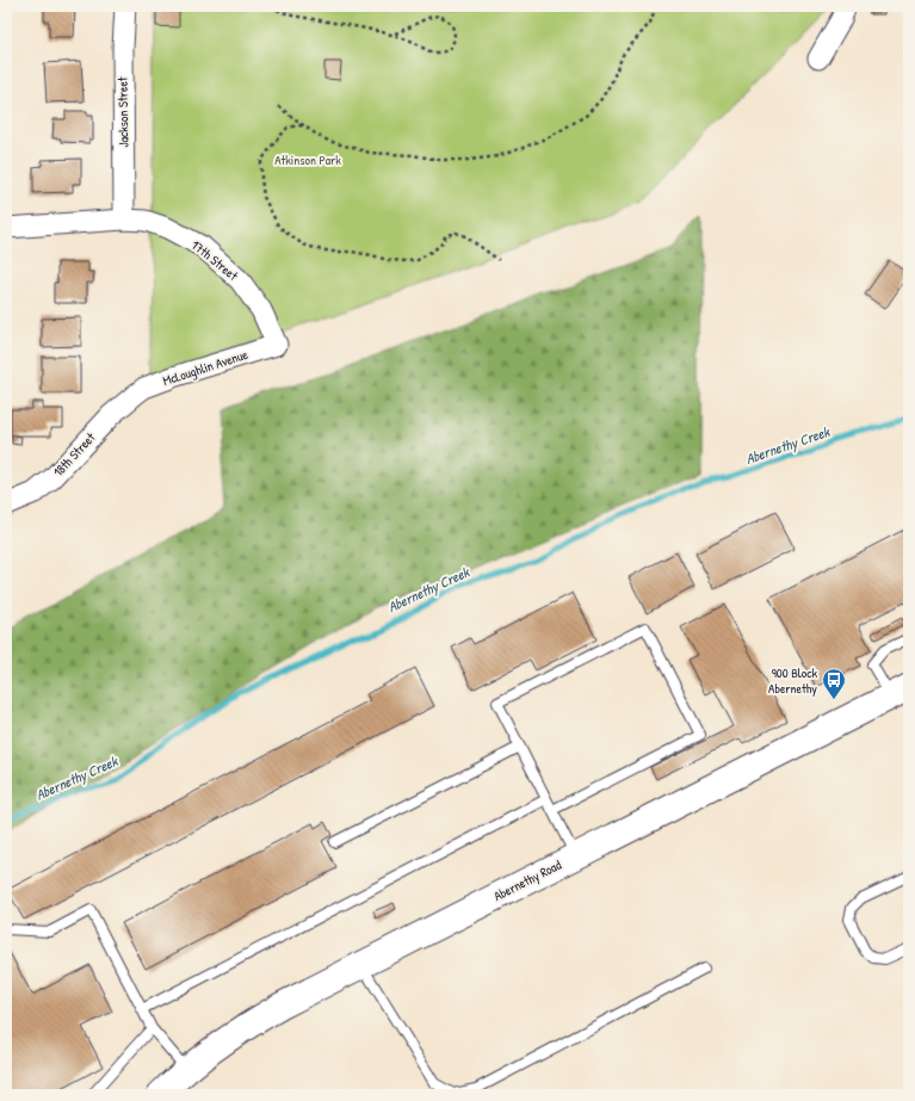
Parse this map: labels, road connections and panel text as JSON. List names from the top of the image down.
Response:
{
  "streets": {
    "main road": ["Abernethy Road"],
    "street": [
      "Jackson Street",
      "17th Street",
      "McLoughlin Avenue",
      "18th Street"
    ]
  },
  "crossings": [
    ["Jackson Street", "17th Street"],
    ["17th Street", "McLoughlin Avenue"],
    ["McLoughlin Avenue", "18th Street"]
  ],
  "water": ["Abernethy Creek"],
  "parks": ["Atkinson Park"],
  "places": {
    "bus stop": ["900 Block Abernethy"]
  }
}
